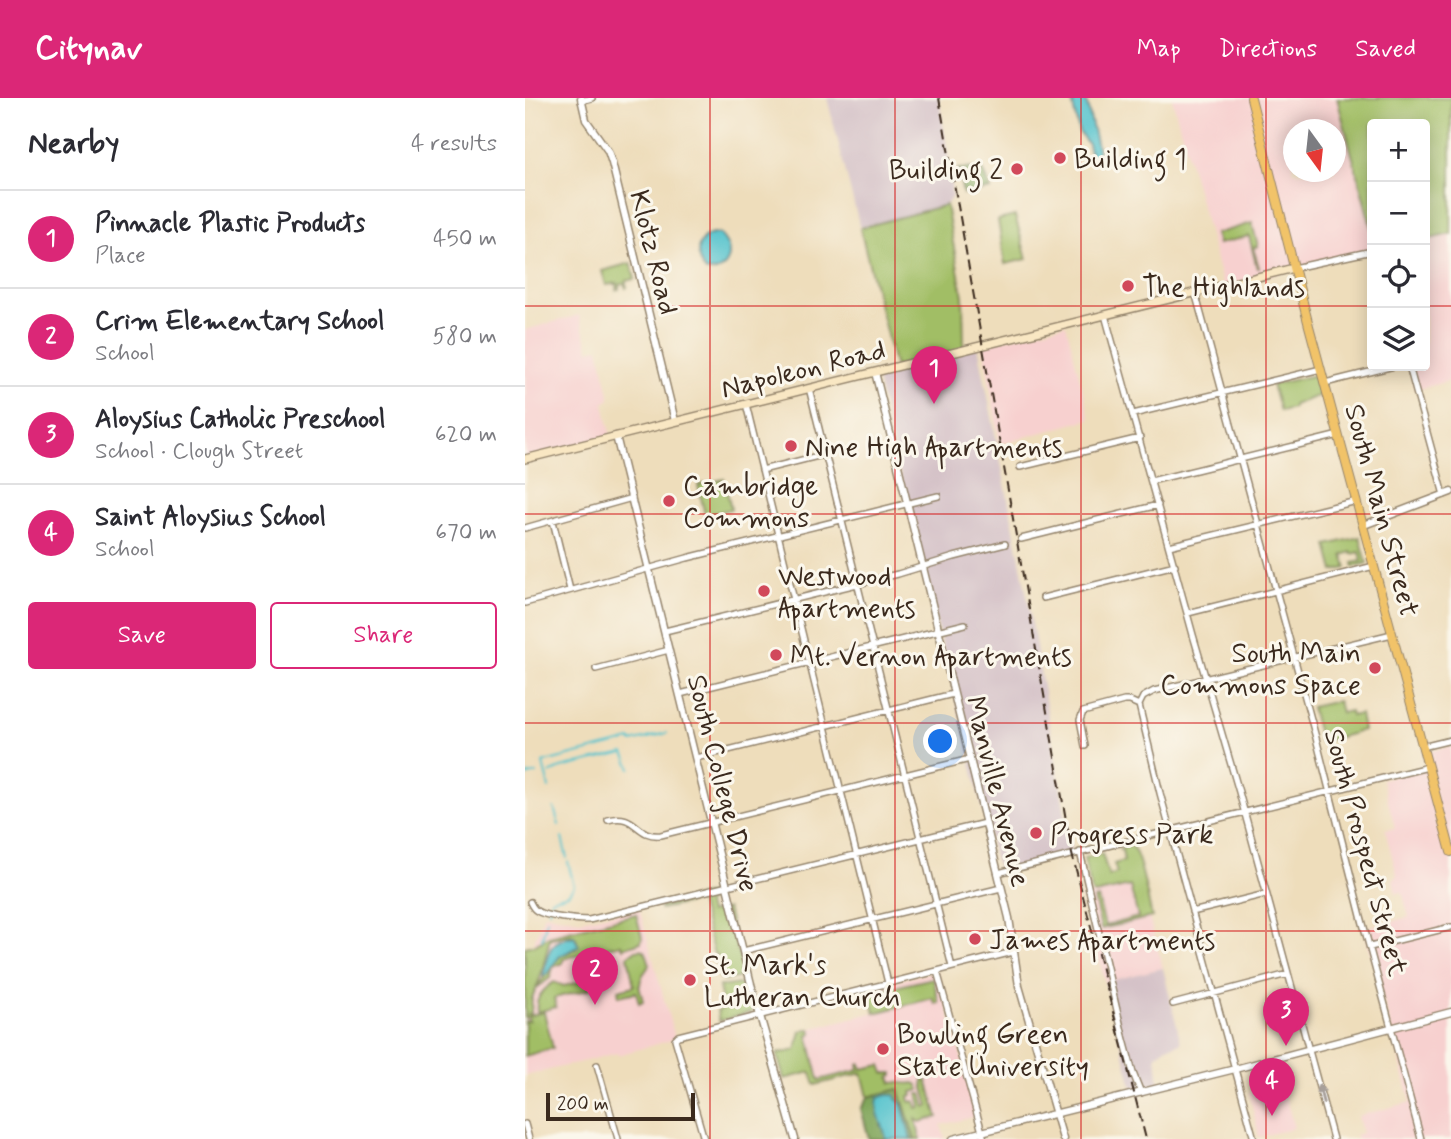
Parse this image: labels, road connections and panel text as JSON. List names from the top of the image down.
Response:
{
  "streets": {
    "main road": ["Napoleon Road", "South Main Street"],
    "street": [
      "Klotz Road",
      "South College Drive",
      "Manville Avenue",
      "South Prospect Street"
    ]
  },
  "crossings": [
    ["Klotz Road", "Napoleon Road"],
    ["Napoleon Road", "South Main Street"],
    ["Napoleon Road", "South College Drive"],
    ["Napoleon Road", "Manville Avenue"],
    ["Napoleon Road", "South Prospect Street"]
  ],
  "places": [
    "Building 1",
    "Building 2",
    "The Highlands",
    "Nine High Apartments",
    "Cambridge Commons",
    "Westwood Apartments",
    "Mt. Vernon Apartments",
    "South Main Commons Space",
    "Progress Park",
    "James Apartments",
    "St. Mark's Lutheran Church",
    "Bowling Green State University"
  ],
  "scale_bar": "200 m",
  "north": "bottom",
  "page": {
    "header": "Citynav",
    "nav": ["Map", "Directions", "Saved"],
    "heading": ["Nearby", "4 results"],
    "map_buttons": ["+", "−"],
    "list": [
      {
        "mark": "1",
        "name": "Pinnacle Plastic Products",
        "note": "Place",
        "value": "450 m"
      },
      {
        "mark": "2",
        "name": "Crim Elementary School",
        "note": "School",
        "value": "580 m"
      },
      {
        "mark": "3",
        "name": "Aloysius Catholic Preschool",
        "note": "School · Clough Street",
        "value": "620 m"
      },
      {
        "mark": "4",
        "name": "Saint Aloysius School",
        "note": "School",
        "value": "670 m"
      }
    ],
    "pins": [
      "1",
      "2",
      "3",
      "4"
    ],
    "buttons": ["Save", "Share"],
    "scale": "200 m"
  }
}
